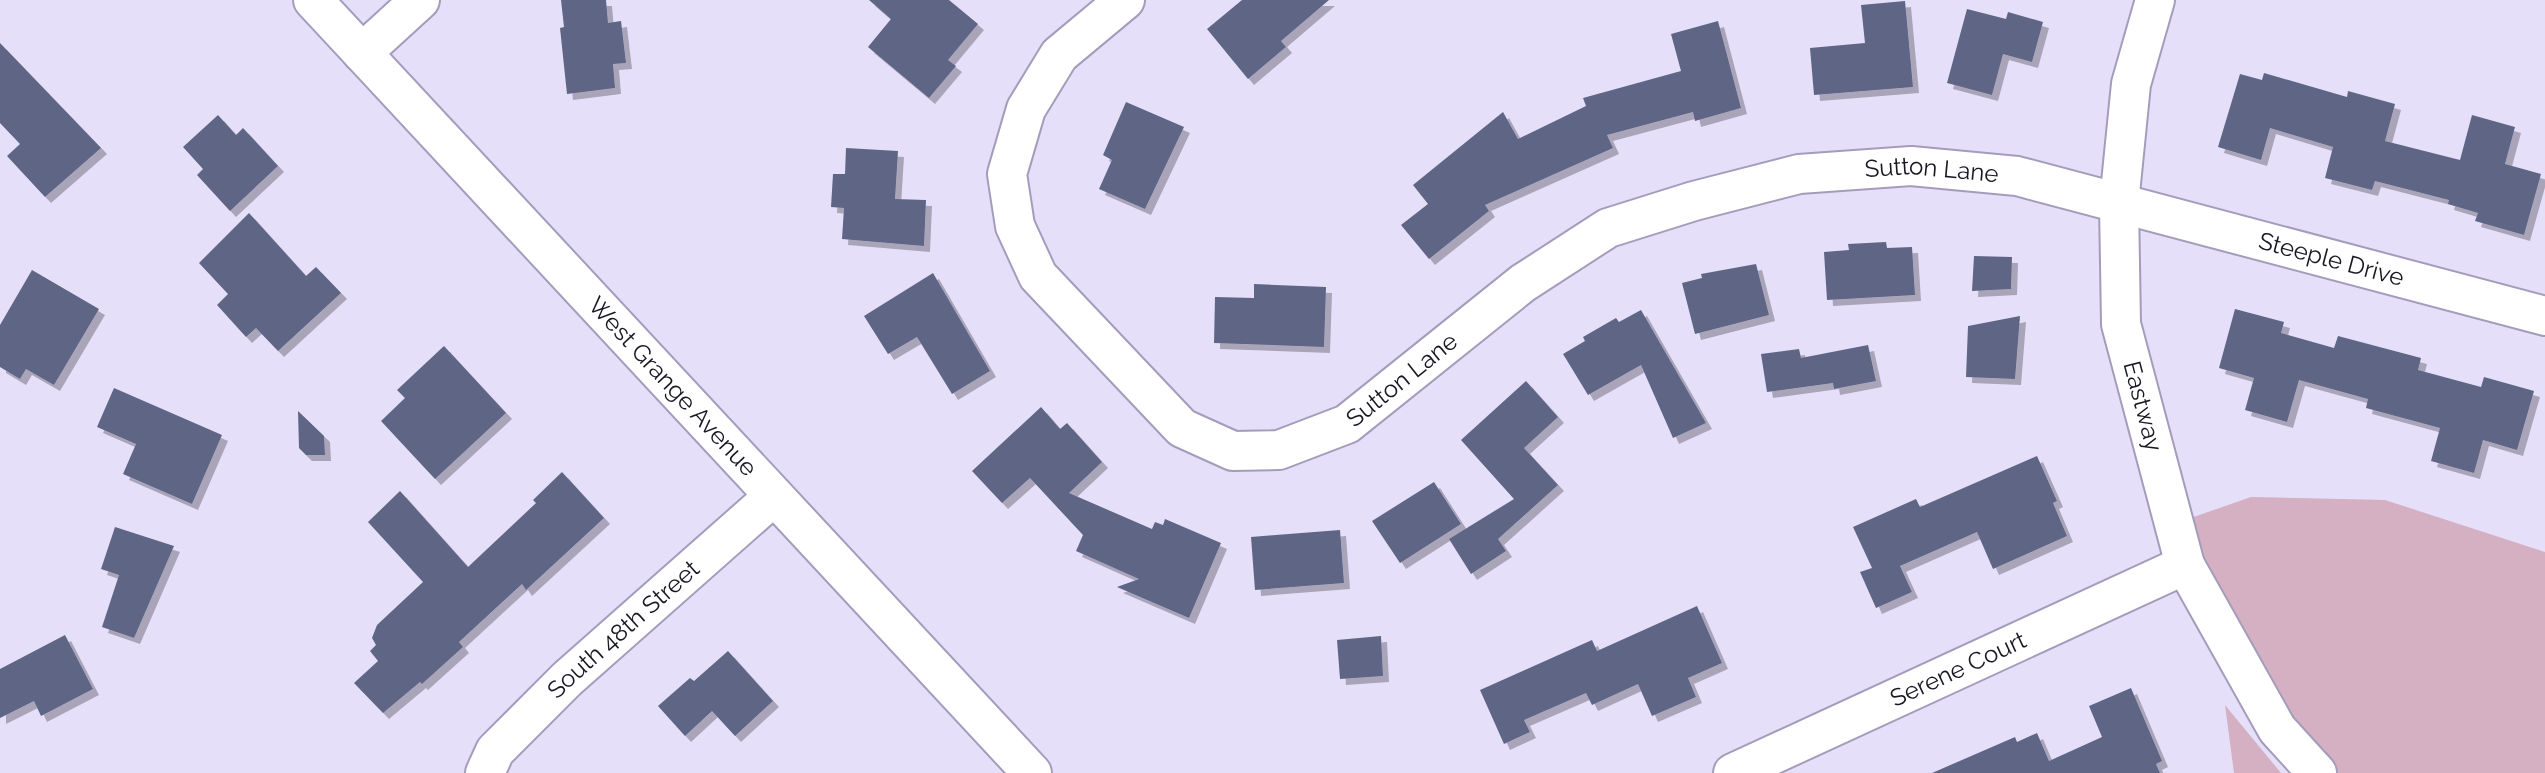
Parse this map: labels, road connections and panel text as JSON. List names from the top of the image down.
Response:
{
  "streets": {
    "street": [
      "Sutton Lane",
      "Steeple Drive",
      "West Grange Avenue",
      "Eastway",
      "South 48th Street",
      "Serene Court"
    ]
  },
  "crossings": [
    ["Sutton Lane", "Steeple Drive"],
    ["Sutton Lane", "Eastway"],
    ["Steeple Drive", "Eastway"],
    ["West Grange Avenue", "South 48th Street"],
    ["Eastway", "Serene Court"]
  ]
}
